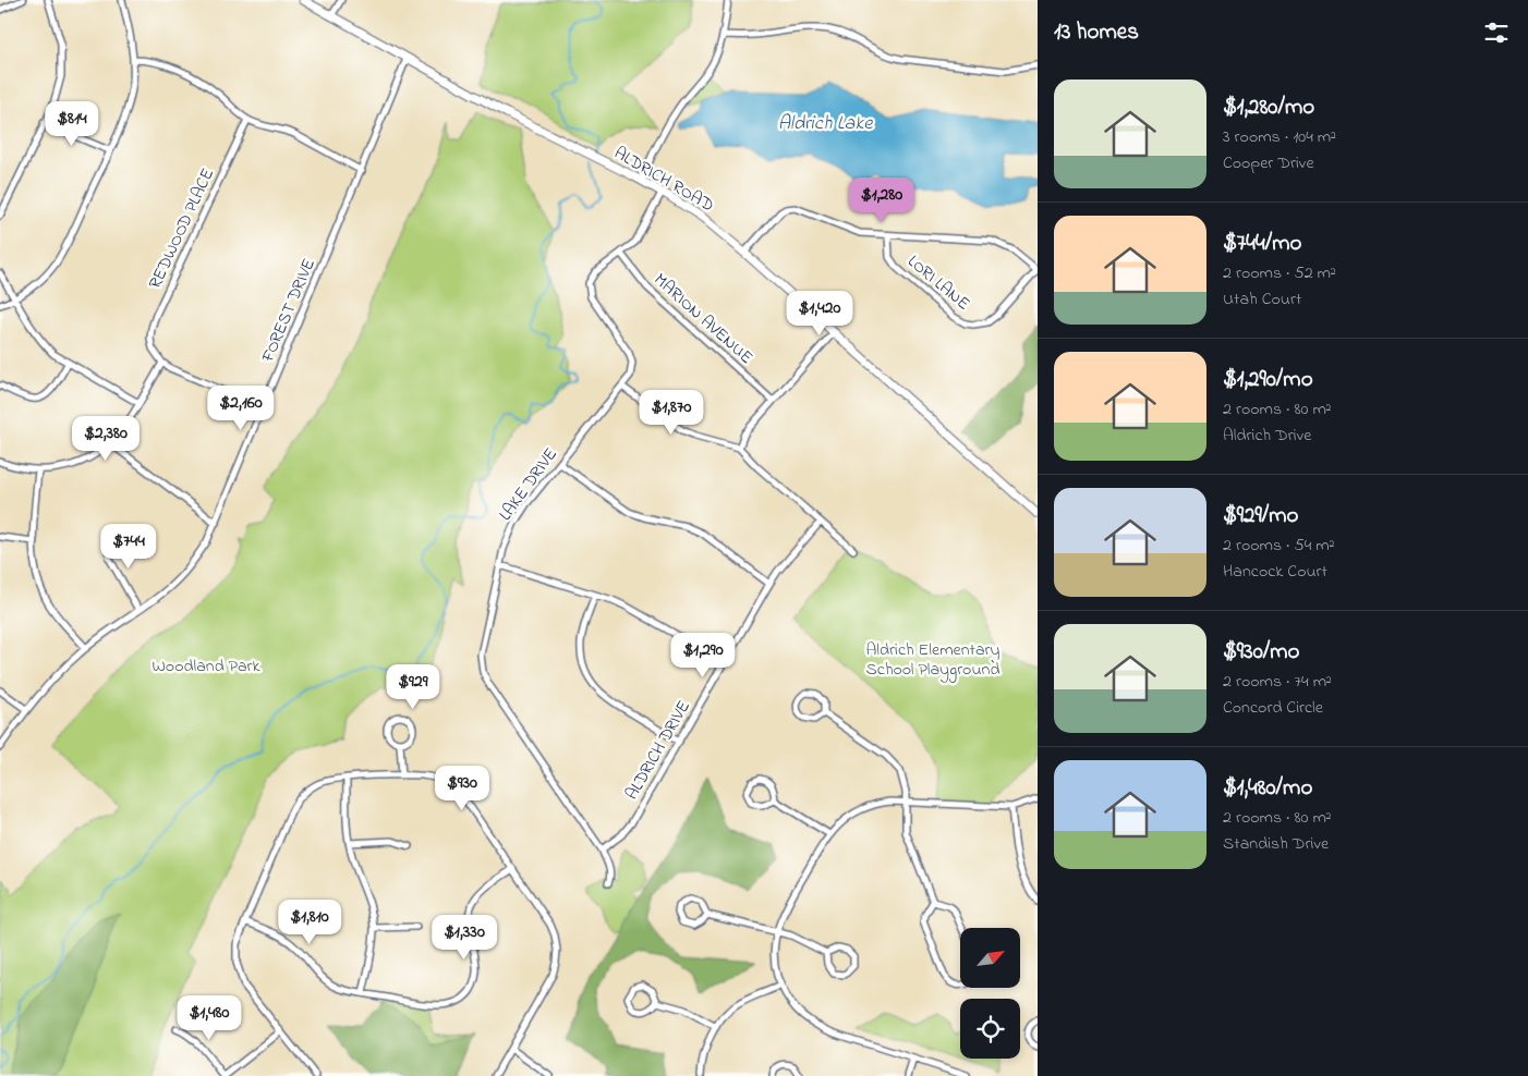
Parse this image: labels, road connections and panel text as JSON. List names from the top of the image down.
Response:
{
  "streets": {
    "main road": ["ALDRICH ROAD"],
    "street": [
      "REDWOOD PLACE",
      "LORI LANE",
      "FOREST DRIVE",
      "MARION AVENUE",
      "LAKE DRIVE",
      "ALDRICH DRIVE"
    ]
  },
  "crossings": [
    ["ALDRICH ROAD", "FOREST DRIVE"],
    ["ALDRICH ROAD", "LAKE DRIVE"],
    ["MARION AVENUE", "LAKE DRIVE"],
    ["LAKE DRIVE", "ALDRICH DRIVE"]
  ],
  "water": ["Aldrich Lake"],
  "parks": ["Aldrich Elementary School Playground", "Woodland Park"],
  "north": "top right",
  "page": {
    "heading": "13 homes",
    "list": [
      {
        "name": "$1,280/mo",
        "note": "3 rooms · 104 m² · Cooper Drive"
      },
      {
        "name": "$744/mo",
        "note": "2 rooms · 52 m² · Utah Court"
      },
      {
        "name": "$1,290/mo",
        "note": "2 rooms · 80 m² · Aldrich Drive"
      },
      {
        "name": "$929/mo",
        "note": "2 rooms · 54 m² · Hancock Court"
      },
      {
        "name": "$930/mo",
        "note": "2 rooms · 74 m² · Concord Circle"
      },
      {
        "name": "$1,480/mo",
        "note": "2 rooms · 80 m² · Standish Drive"
      }
    ],
    "price": [
      "$814",
      "$1,280",
      "$1,420",
      "$2,160",
      "$1,870",
      "$2,380",
      "$744",
      "$1,290",
      "$929",
      "$930",
      "$1,810",
      "$1,330",
      "$1,480"
    ]
  }
}
